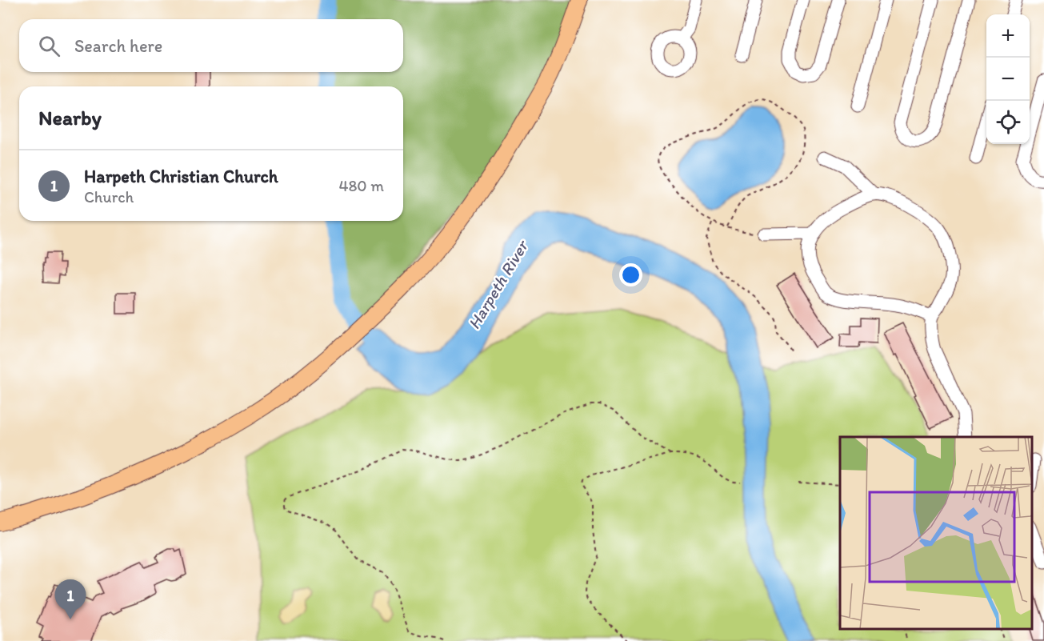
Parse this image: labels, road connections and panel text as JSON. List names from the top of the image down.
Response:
{
  "water": ["Harpeth River"],
  "page": {
    "map_buttons": ["+", "−"],
    "search": "Search here",
    "heading": "Nearby",
    "list": [
      {
        "mark": "1",
        "name": "Harpeth Christian Church",
        "note": "Church",
        "value": "480 m"
      }
    ],
    "pins": "1"
  }
}
